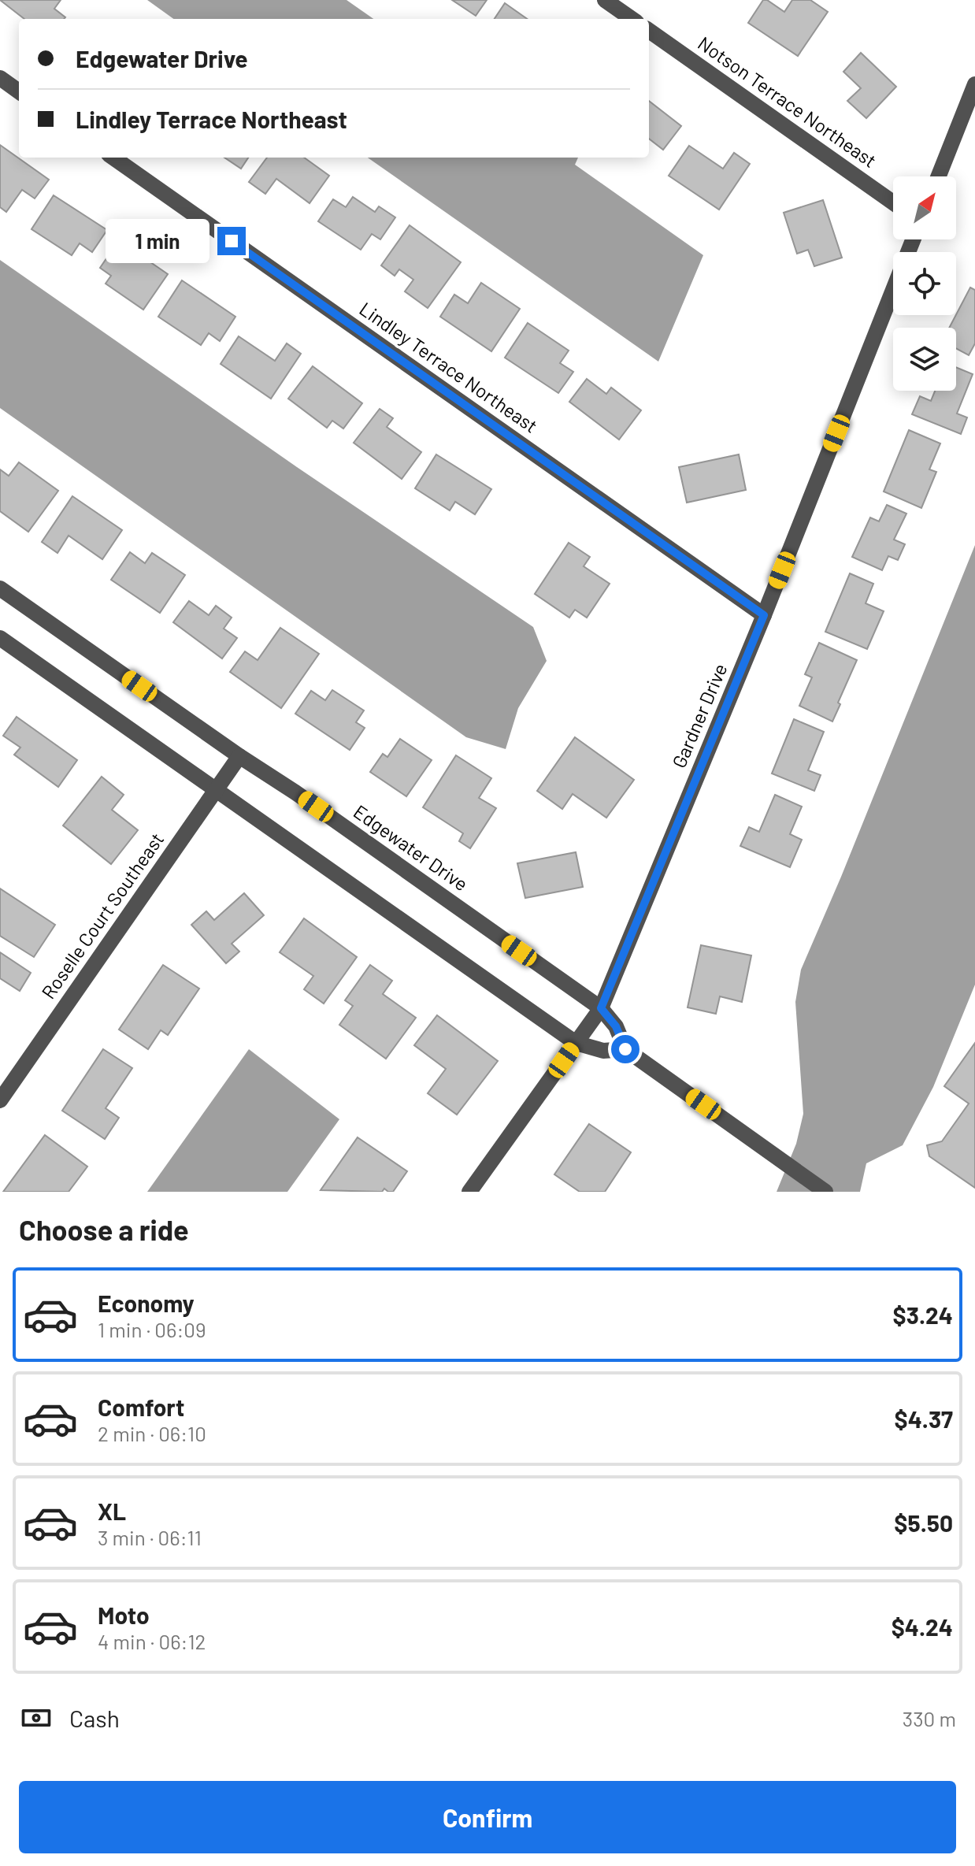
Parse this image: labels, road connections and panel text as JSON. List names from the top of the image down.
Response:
{
  "streets": {
    "street": [
      "Notson Terrace Northeast",
      "Lindley Terrace Northeast",
      "Gardner Drive",
      "Edgewater Drive",
      "Roselle Court Southeast"
    ]
  },
  "crossings": [
    ["Lindley Terrace Northeast", "Gardner Drive"],
    ["Gardner Drive", "Edgewater Drive"],
    ["Edgewater Drive", "Roselle Court Southeast"]
  ],
  "north": "top right",
  "page": {
    "banner": ["Edgewater Drive", "Lindley Terrace Northeast"],
    "bubble": "1 min",
    "heading": "Choose a ride",
    "list": [
      {
        "name": "Economy",
        "note": "1 min · 06:09",
        "value": "$3.24"
      },
      {
        "name": "Comfort",
        "note": "2 min · 06:10",
        "value": "$4.37"
      },
      {
        "name": "XL",
        "note": "3 min · 06:11",
        "value": "$5.50"
      },
      {
        "name": "Moto",
        "note": "4 min · 06:12",
        "value": "$4.24"
      }
    ],
    "pay": ["Cash", "330 m"],
    "buttons": "Confirm"
  }
}
